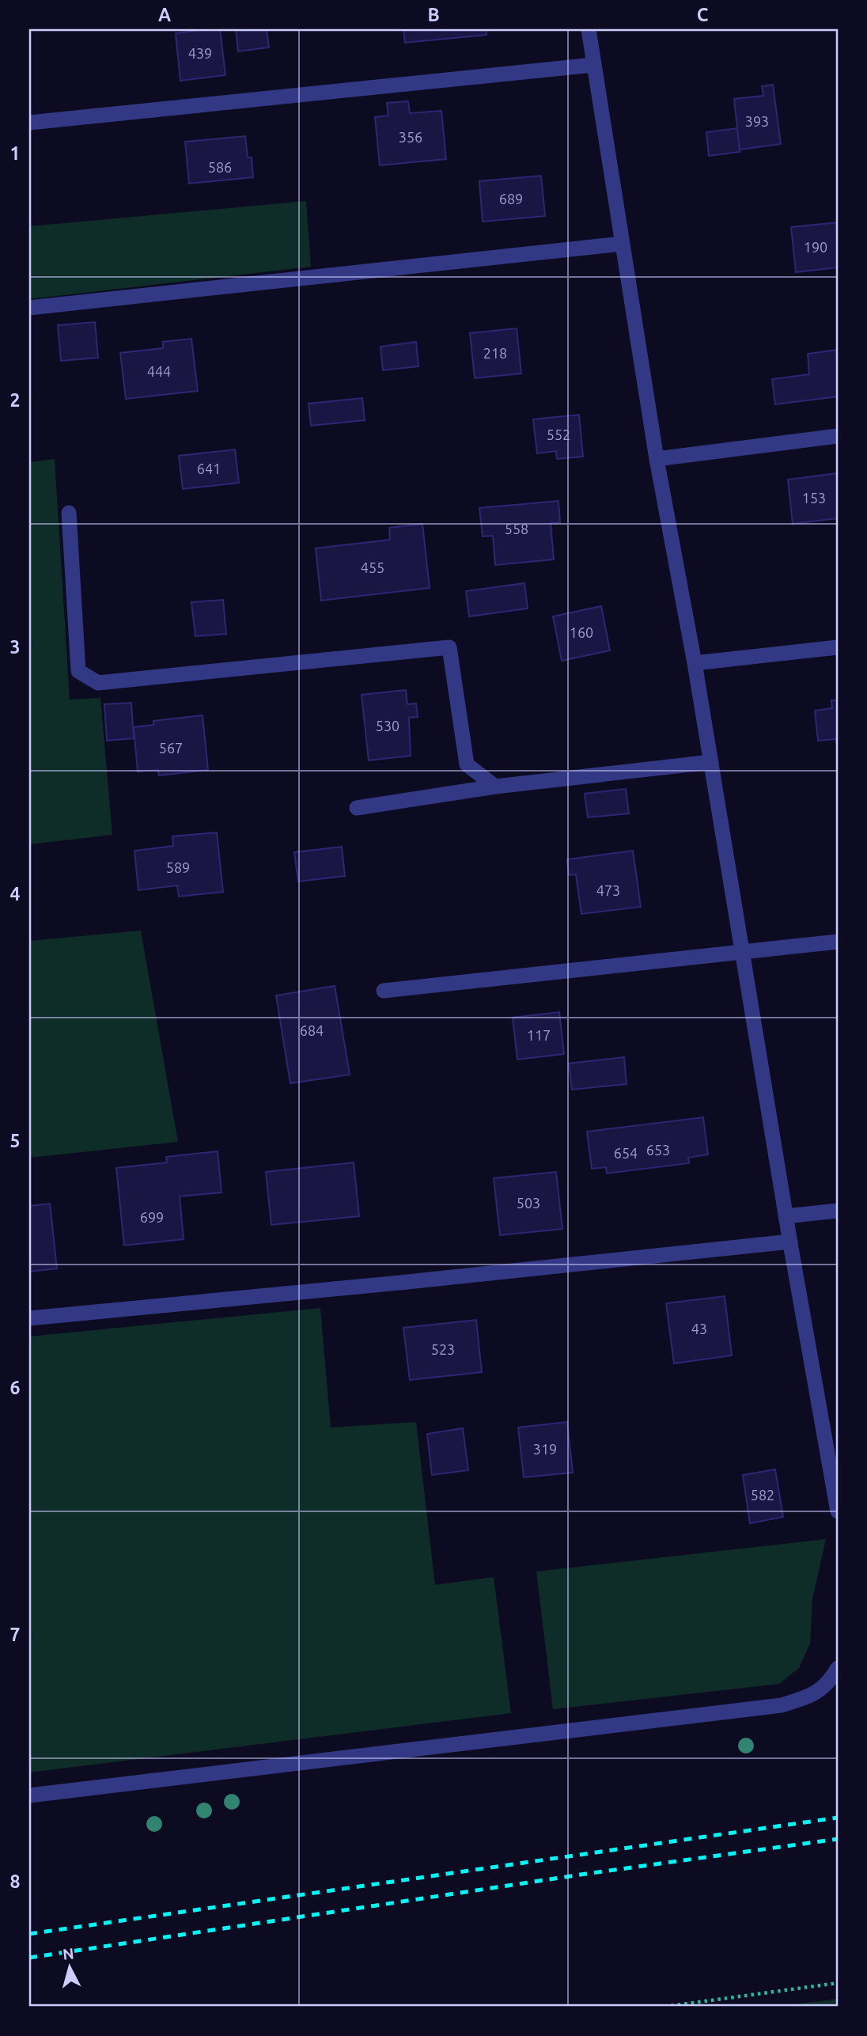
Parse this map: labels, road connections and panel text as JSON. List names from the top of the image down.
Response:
{
  "house_numbers": [
    "439",
    "393",
    "356",
    "586",
    "689",
    "190",
    "218",
    "444",
    "552",
    "641",
    "153",
    "558",
    "455",
    "160",
    "530",
    "567",
    "589",
    "473",
    "684",
    "117",
    "653",
    "654",
    "503",
    "699",
    "43",
    "523",
    "319",
    "582"
  ],
  "north": "top",
  "grid": {
    "columns": ["A", "B", "C"],
    "rows": [
      "1",
      "2",
      "3",
      "4",
      "5",
      "6",
      "7",
      "8"
    ]
  }
}
